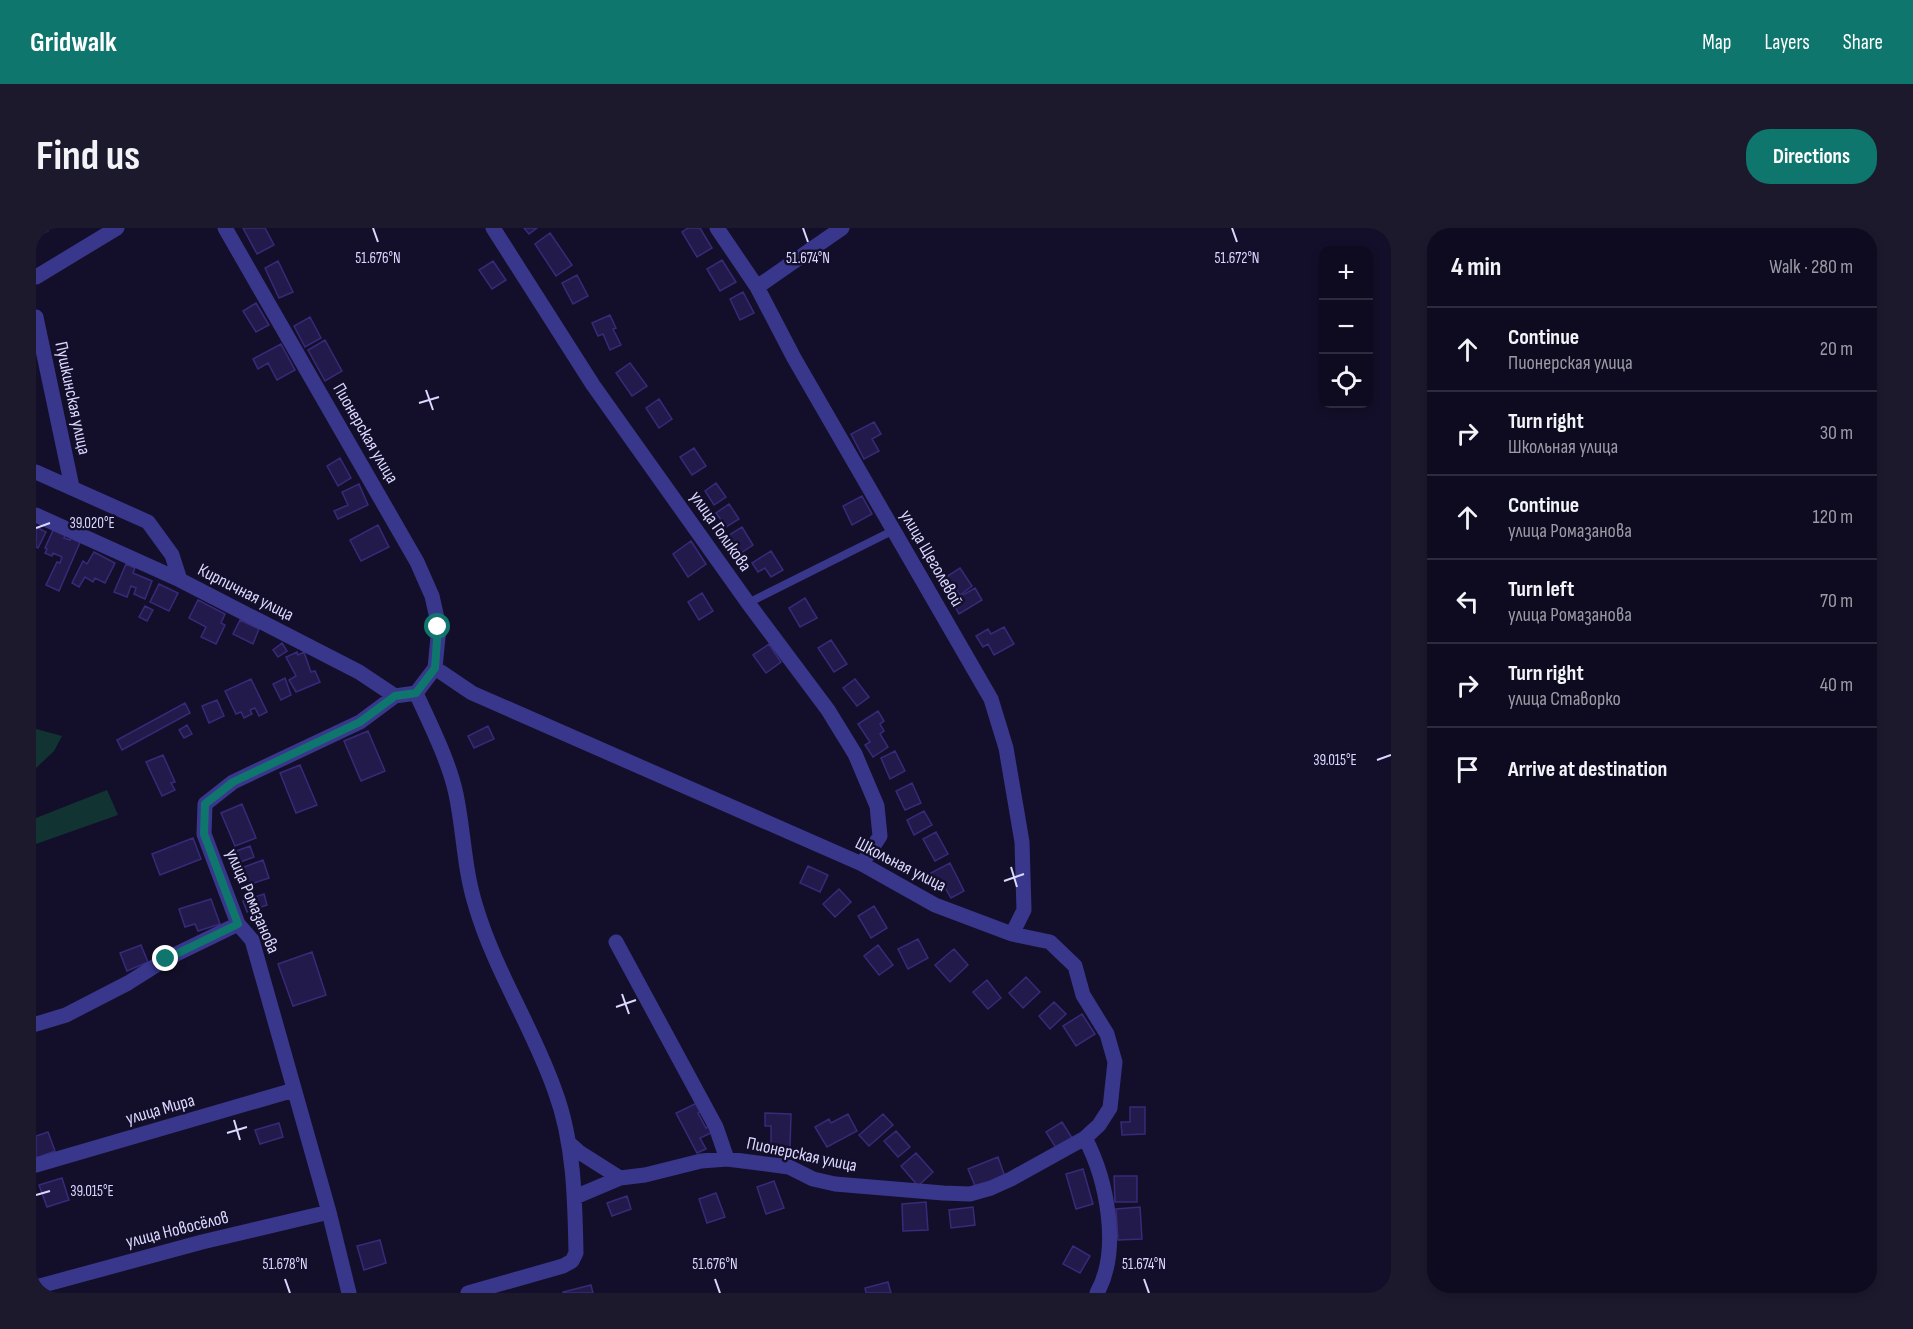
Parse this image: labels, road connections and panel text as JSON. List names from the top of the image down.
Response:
{
  "streets": {
    "street": [
      "Пушкинская улица",
      "Пионерская улица",
      "улица Голикова",
      "улица Щеголевой",
      "Кирпичная улица",
      "Школьная улица",
      "улица Ромазанова",
      "улица Мира",
      "улица Новосёлов"
    ]
  },
  "crossings": [
    ["Пушкинская улица", "Кирпичная улица"],
    ["Пионерская улица", "Школьная улица"],
    ["улица Голикова", "Школьная улица"],
    ["улица Щеголевой", "Школьная улица"],
    ["Кирпичная улица", "улица Ромазанова"],
    ["улица Ромазанова", "улица Мира"],
    ["улица Ромазанова", "улица Новосёлов"]
  ],
  "page": {
    "header": "Gridwalk",
    "nav": ["Map", "Layers", "Share"],
    "buttons": "Directions",
    "title": "Find us",
    "heading": ["4 min", "Walk · 280 m"],
    "map_buttons": ["+", "−"],
    "list": [
      ["Continue", "Пионерская улица", "20 m"],
      ["Turn right", "Школьная улица", "30 m"],
      ["Continue", "улица Ромазанова", "120 m"],
      ["Turn left", "улица Ромазанова", "70 m"],
      ["Turn right", "улица Ставорко", "40 m"],
      "Arrive at destination"
    ]
  },
  "coordinates": [
    "51.676°N",
    "51.674°N",
    "51.672°N",
    "39.020°E",
    "39.015°E",
    "51.678°N"
  ]
}
